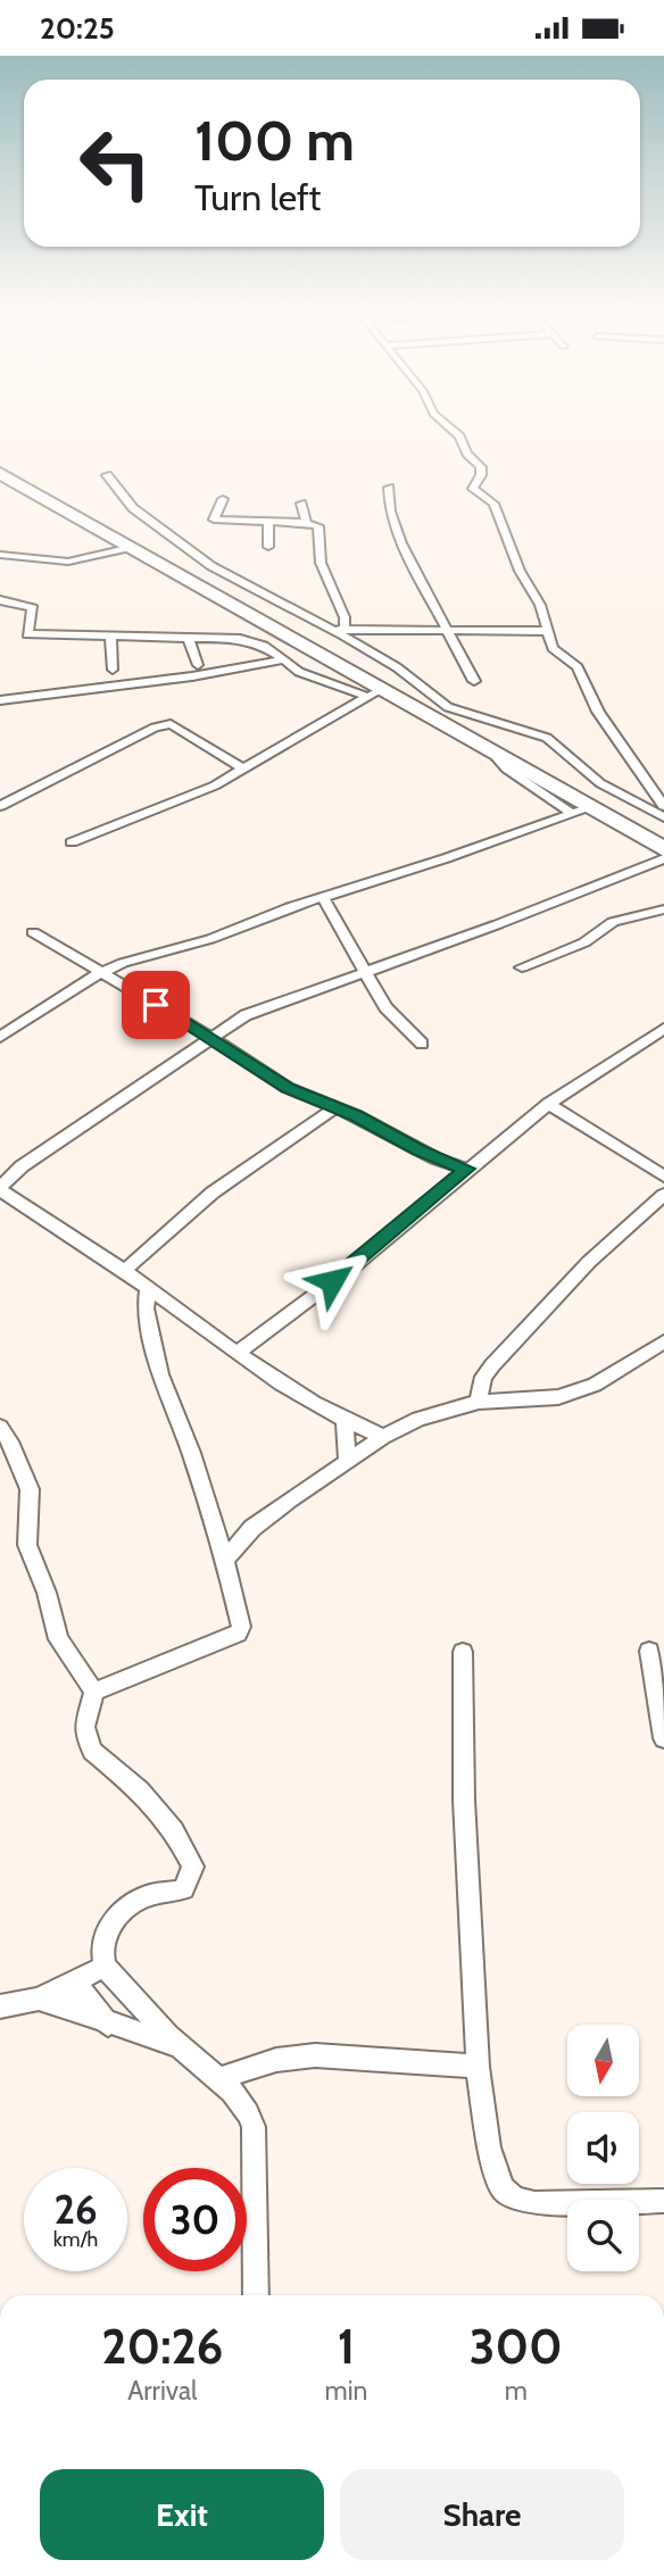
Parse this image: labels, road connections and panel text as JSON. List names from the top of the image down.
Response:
{
  "north": "bottom",
  "page": {
    "status": "20:25",
    "turn": ["100 m", "Turn left"],
    "speed": "26 km/h",
    "limit": "30",
    "eta": [
      "20:26",
      "Arrival",
      "1",
      "min",
      "300",
      "m"
    ],
    "buttons": ["Exit", "Share"]
  }
}
